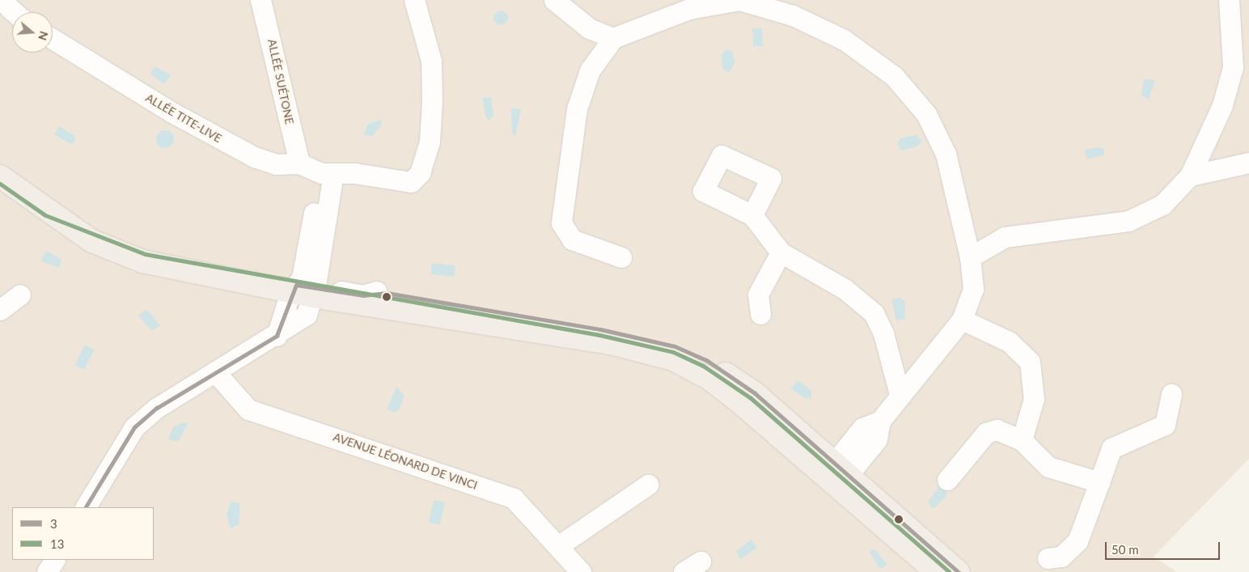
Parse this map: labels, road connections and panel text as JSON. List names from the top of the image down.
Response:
{
  "streets": {
    "street": ["ALLÉE SUÉTONE", "ALLÉE TITE-LIVE", "AVENUE LÉONARD DE VINCI"]
  },
  "crossings": [
    ["ALLÉE SUÉTONE", "ALLÉE TITE-LIVE"]
  ],
  "lines": ["transit line 13", "transit line 3"],
  "legend": ["3", "13"],
  "scale_bar": "50 m",
  "north": "right"
}
